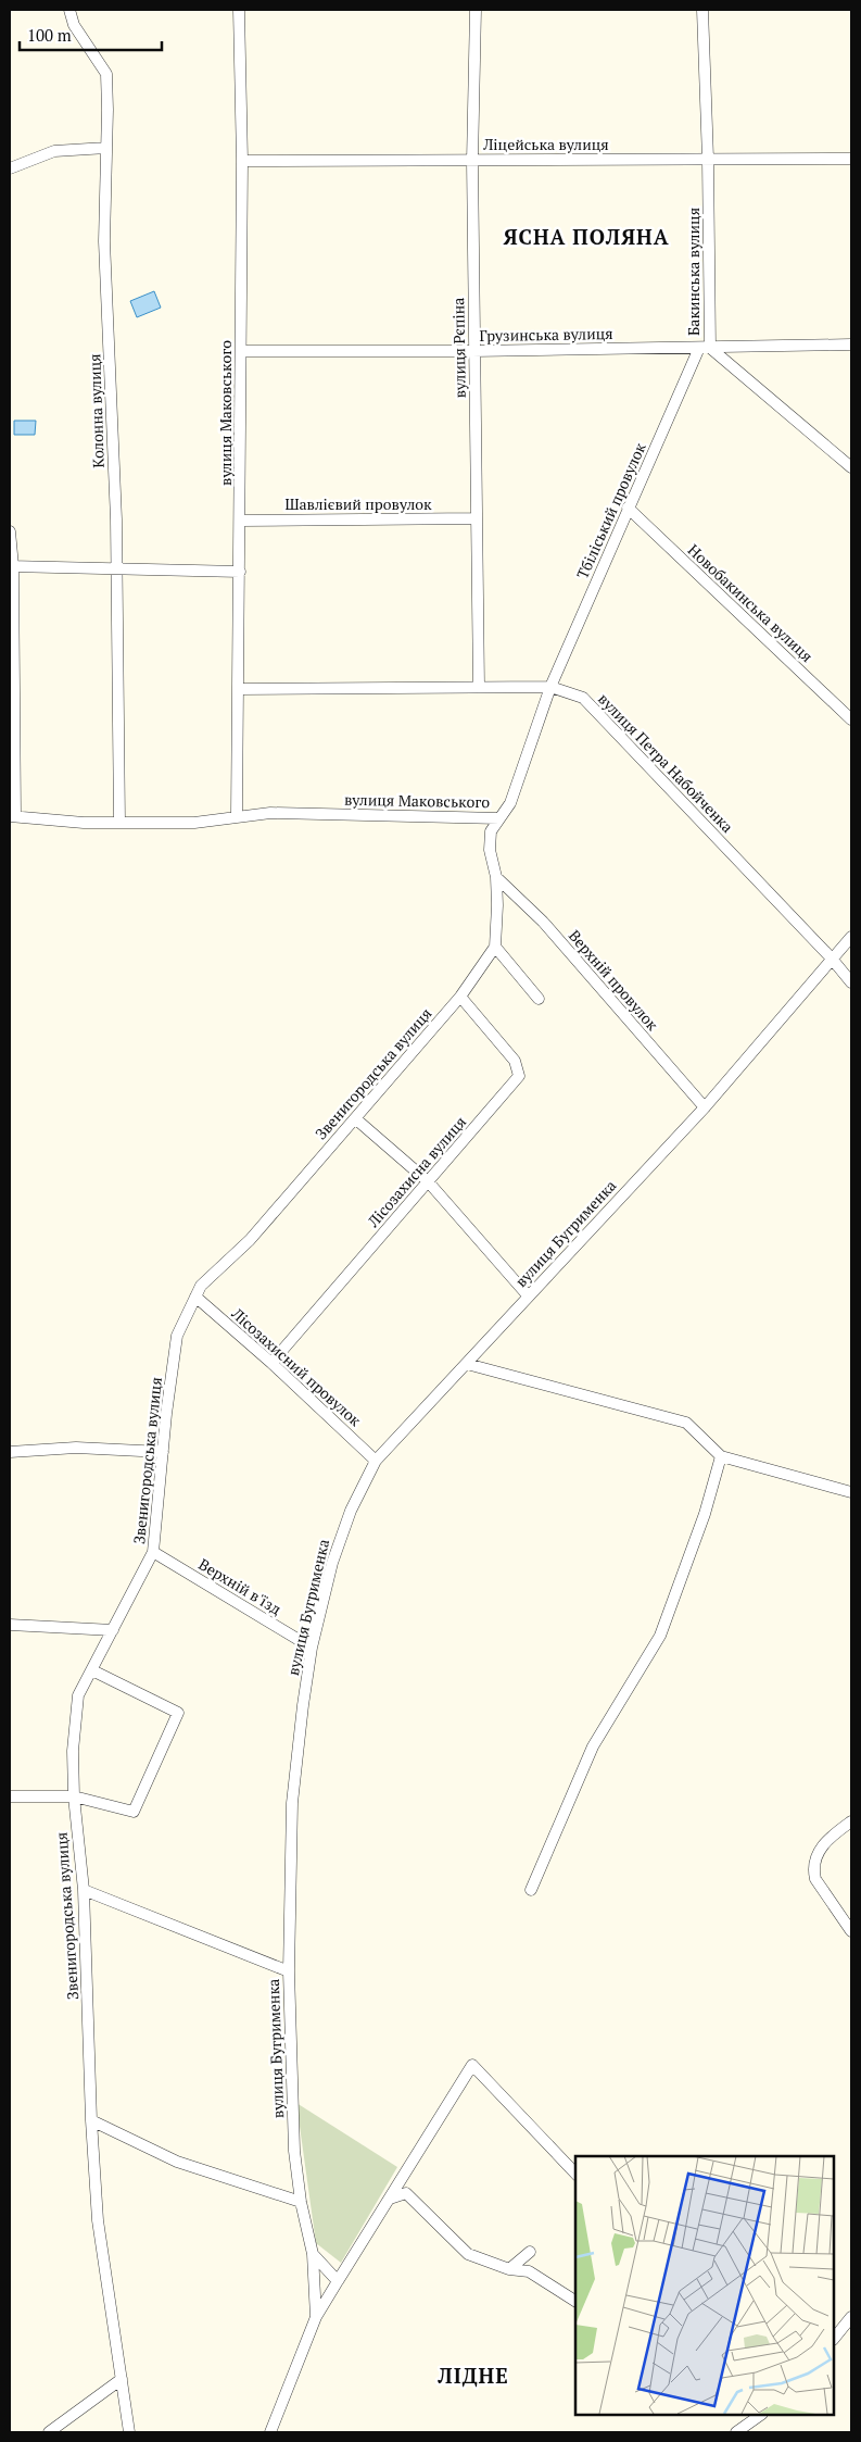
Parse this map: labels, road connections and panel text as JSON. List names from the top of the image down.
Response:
{
  "streets": {
    "street": [
      "Ліцейська вулиця",
      "Бакинська вулиця",
      "Грузинська вулиця",
      "вулиця Рєпіна",
      "Колонна вулиця",
      "вулиця Маковського",
      "Шавлієвий провулок",
      "Тбіліський провулок",
      "Новобакинська вулиця",
      "вулиця Петра Набойченка",
      "Верхній провулок",
      "Звенигородська вулиця",
      "Лісозахисна вулиця",
      "вулиця Бугрименка",
      "Лісозахисний провулок",
      "Верхній в'їзд"
    ]
  },
  "crossings": [
    ["Ліцейська вулиця", "Бакинська вулиця"],
    ["Ліцейська вулиця", "вулиця Рєпіна"],
    ["Ліцейська вулиця", "вулиця Маковського"],
    ["Бакинська вулиця", "Грузинська вулиця"],
    ["Бакинська вулиця", "Тбіліський провулок"],
    ["Грузинська вулиця", "вулиця Рєпіна"],
    ["Грузинська вулиця", "вулиця Маковського"],
    ["Грузинська вулиця", "Тбіліський провулок"],
    ["вулиця Рєпіна", "Шавлієвий провулок"],
    ["вулиця Рєпіна", "вулиця Петра Набойченка"],
    ["Колонна вулиця", "вулиця Маковського"],
    ["вулиця Маковського", "Шавлієвий провулок"],
    ["вулиця Маковського", "вулиця Петра Набойченка"],
    ["Тбіліський провулок", "Новобакинська вулиця"],
    ["Тбіліський провулок", "вулиця Петра Набойченка"],
    ["вулиця Петра Набойченка", "вулиця Бугрименка"],
    ["Верхній провулок", "вулиця Бугрименка"],
    ["Звенигородська вулиця", "Лісозахисна вулиця"],
    ["Звенигородська вулиця", "Лісозахисний провулок"],
    ["Звенигородська вулиця", "Верхній в'їзд"],
    ["Лісозахисна вулиця", "Лісозахисний провулок"],
    ["вулиця Бугрименка", "Лісозахисний провулок"],
    ["вулиця Бугрименка", "Верхній в'їзд"]
  ],
  "districts": ["ЯСНА ПОЛЯНА", "ЛІДНЕ"],
  "scale_bar": "100 m"
}
